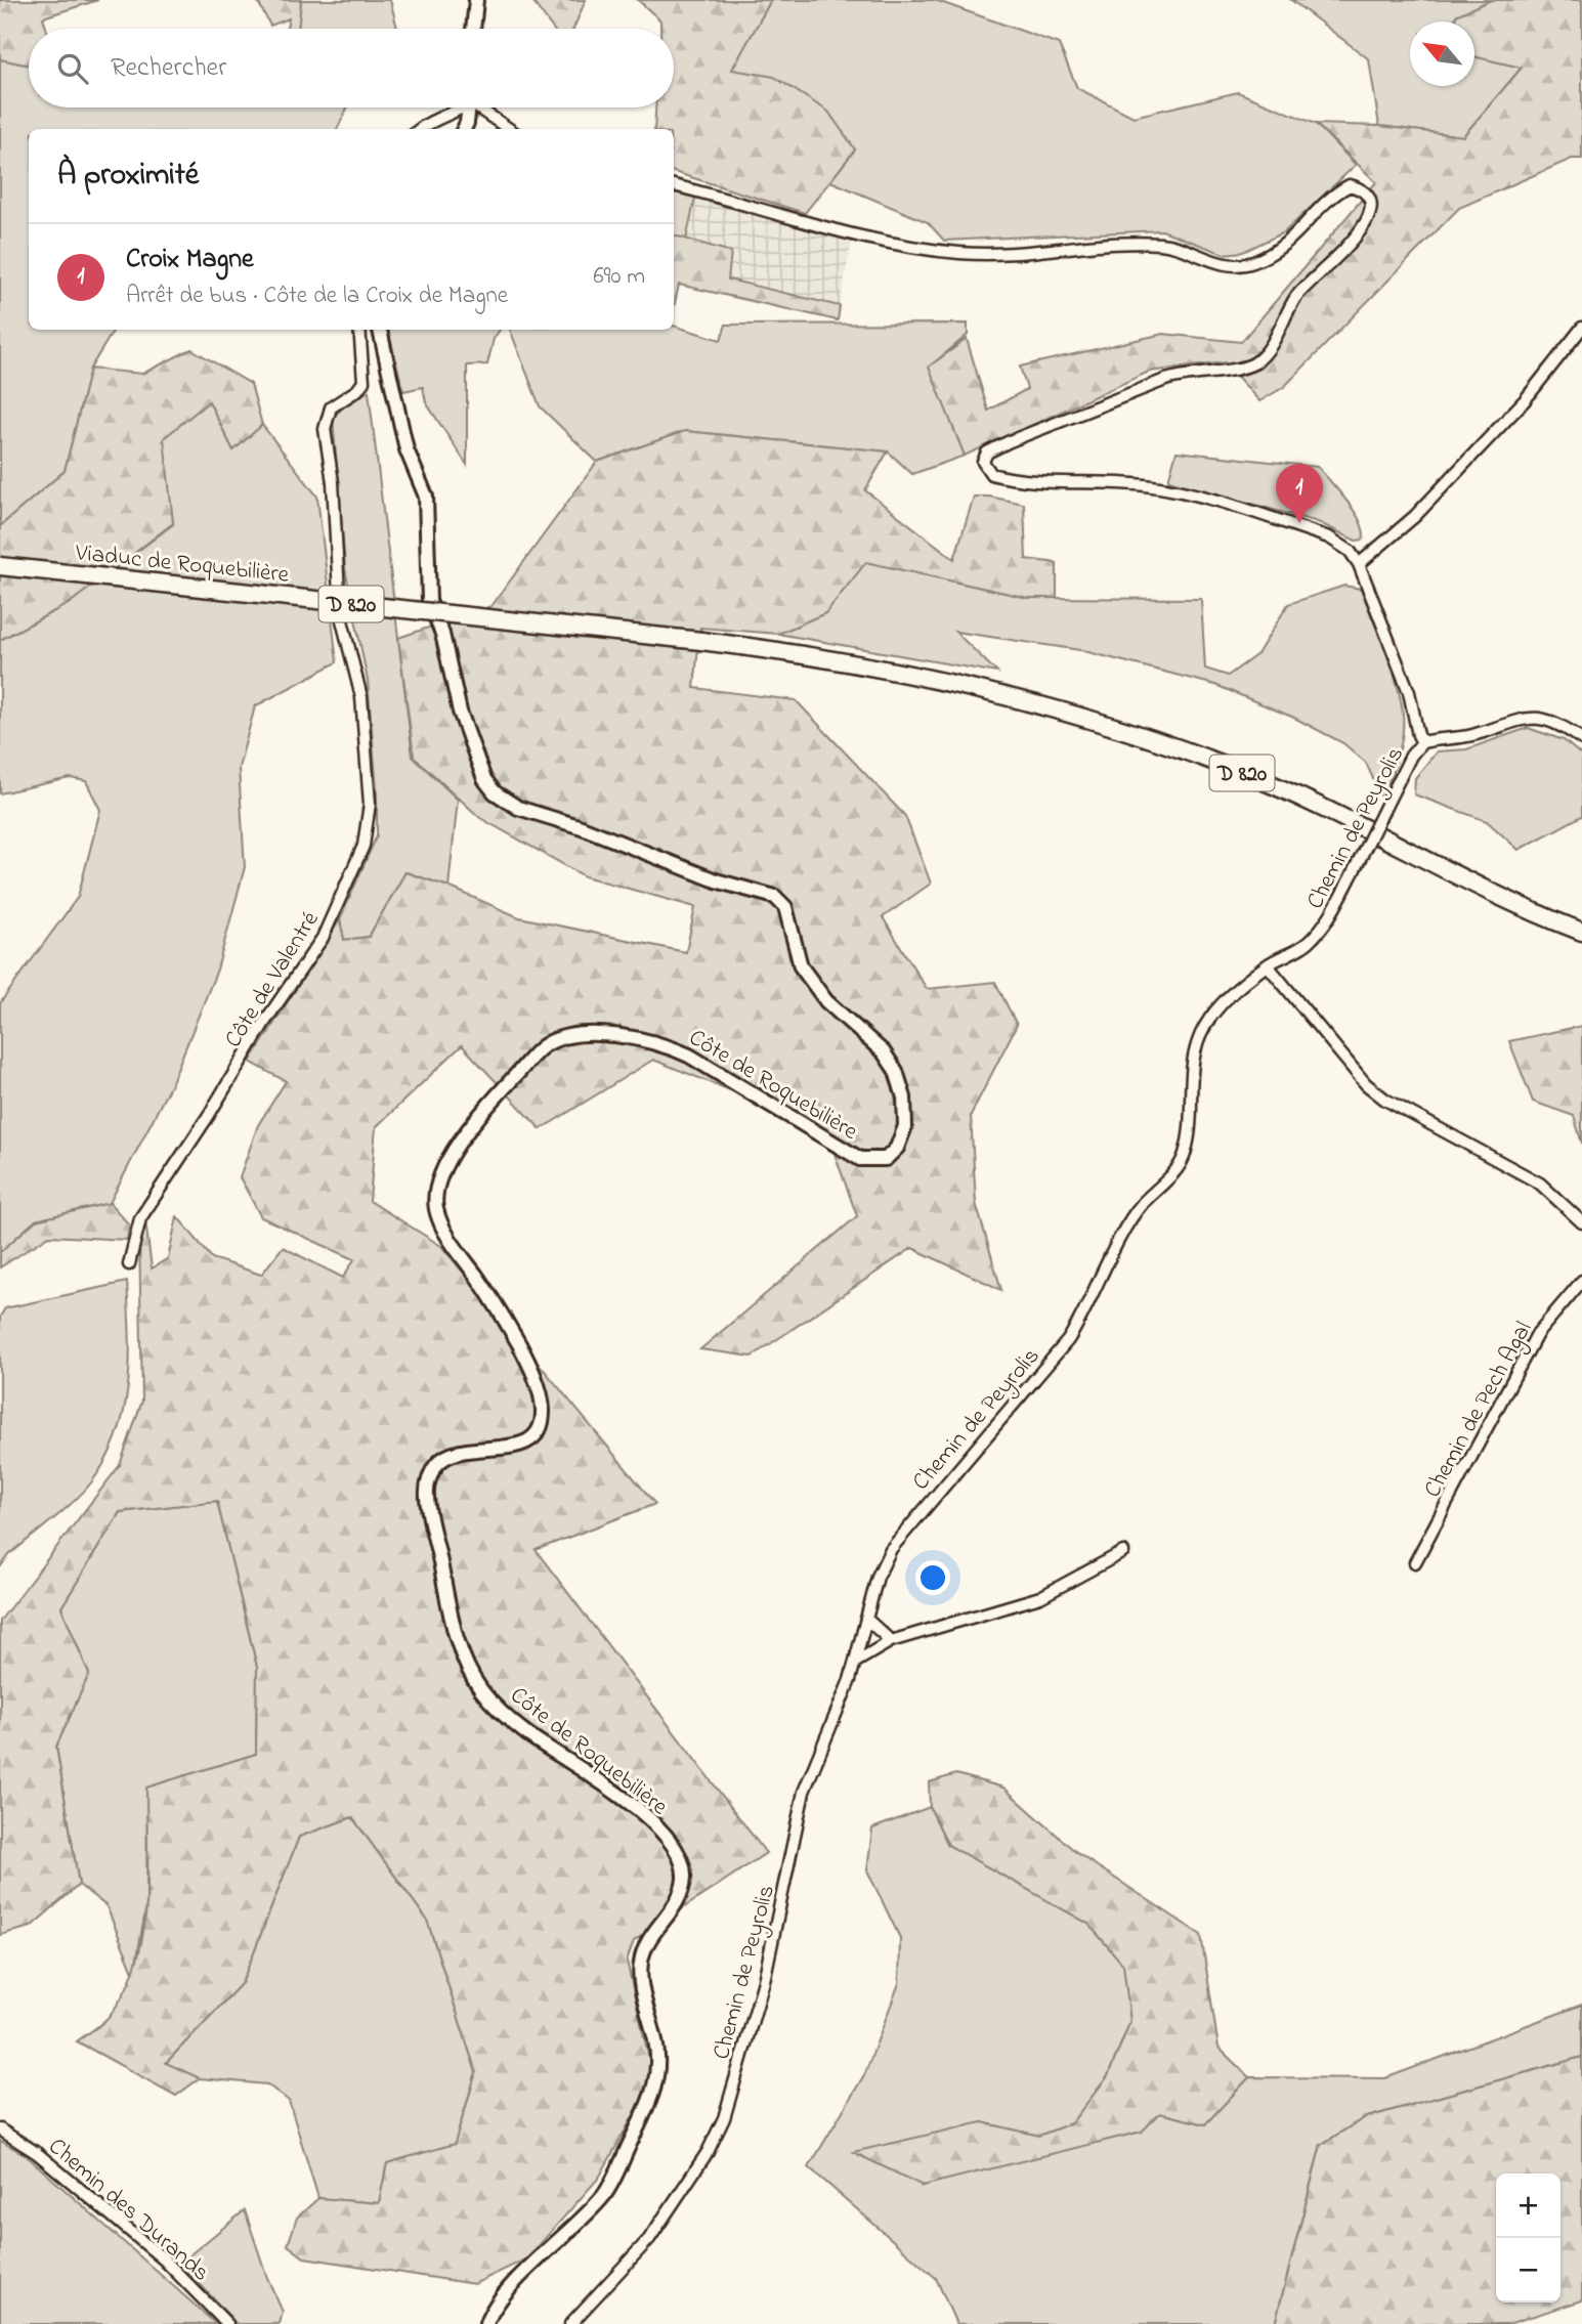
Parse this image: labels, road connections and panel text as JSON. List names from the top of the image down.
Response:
{
  "streets": {
    "main road": ["Viaduc de Roquebilière", "D 820"],
    "street": [
      "Chemin de Peyrolis",
      "Côte de Valentré",
      "Côte de Roquebilière",
      "Chemin de Pech Agal",
      "Chemin des Durands"
    ]
  },
  "crossings": [
    ["Viaduc de Roquebilière", "D 820"]
  ],
  "north": "top left",
  "page": {
    "search": "Rechercher",
    "heading": "À proximité",
    "list": [
      {
        "mark": "1",
        "name": "Croix Magne",
        "note": "Arrêt de bus · Côte de la Croix de Magne",
        "value": "690 m"
      }
    ],
    "pins": "1",
    "map_buttons": ["+", "−"]
  }
}
